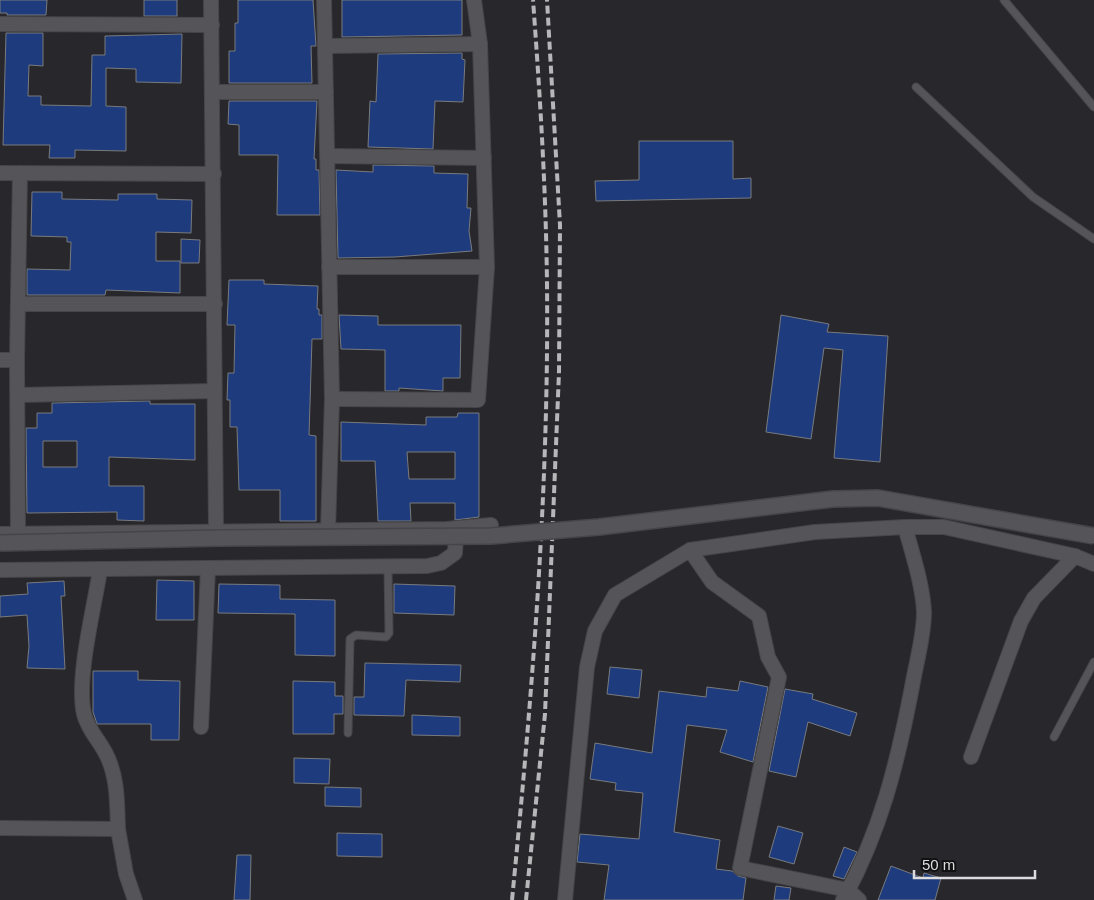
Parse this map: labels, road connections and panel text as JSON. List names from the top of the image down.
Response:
{
  "scale_bar": "50 m"
}
